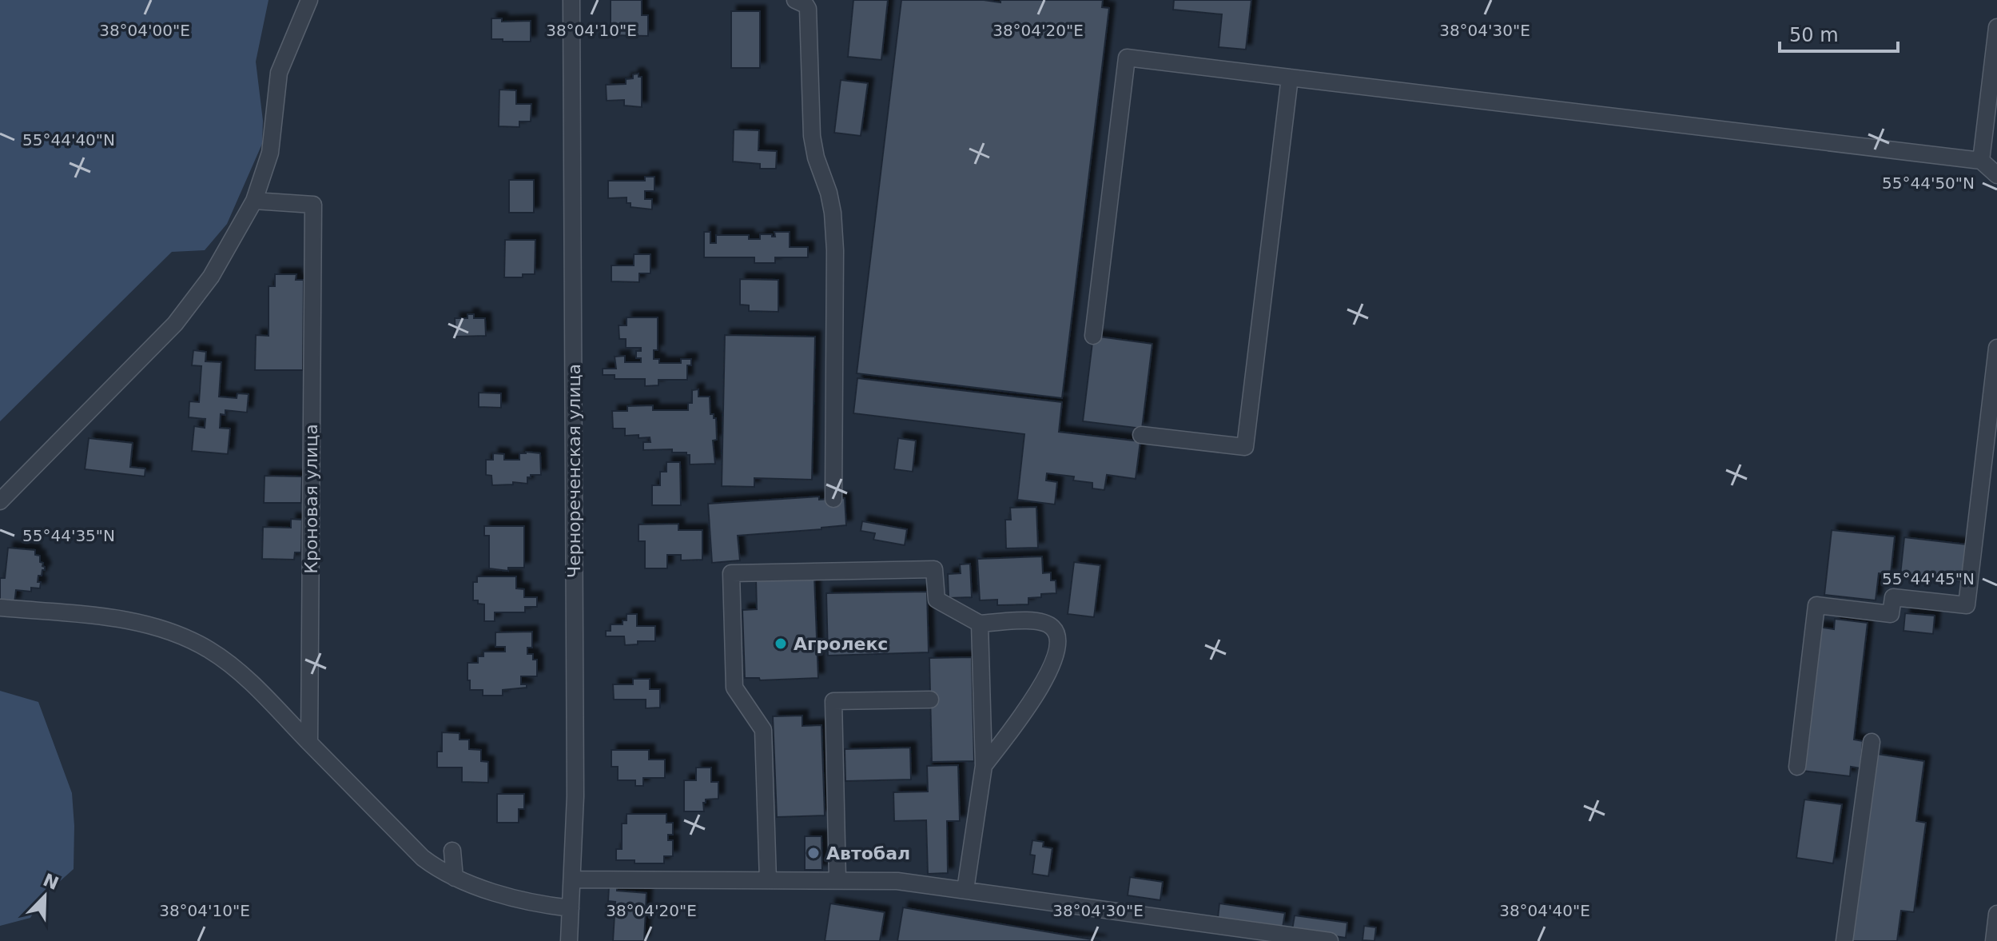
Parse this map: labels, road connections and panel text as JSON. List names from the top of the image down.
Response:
{
  "streets": {
    "street": ["Чернореченская улица", "Кроновая улица"]
  },
  "places": ["Агролекс", "Автобал"],
  "scale_bar": "50 m",
  "north": "top right",
  "coordinates": [
    "38°04'00\"E",
    "38°04'10\"E",
    "38°04'20\"E",
    "38°04'30\"E",
    "55°44'40\"N",
    "55°44'50\"N",
    "55°44'35\"N",
    "55°44'45\"N",
    "38°04'40\"E"
  ]
}
